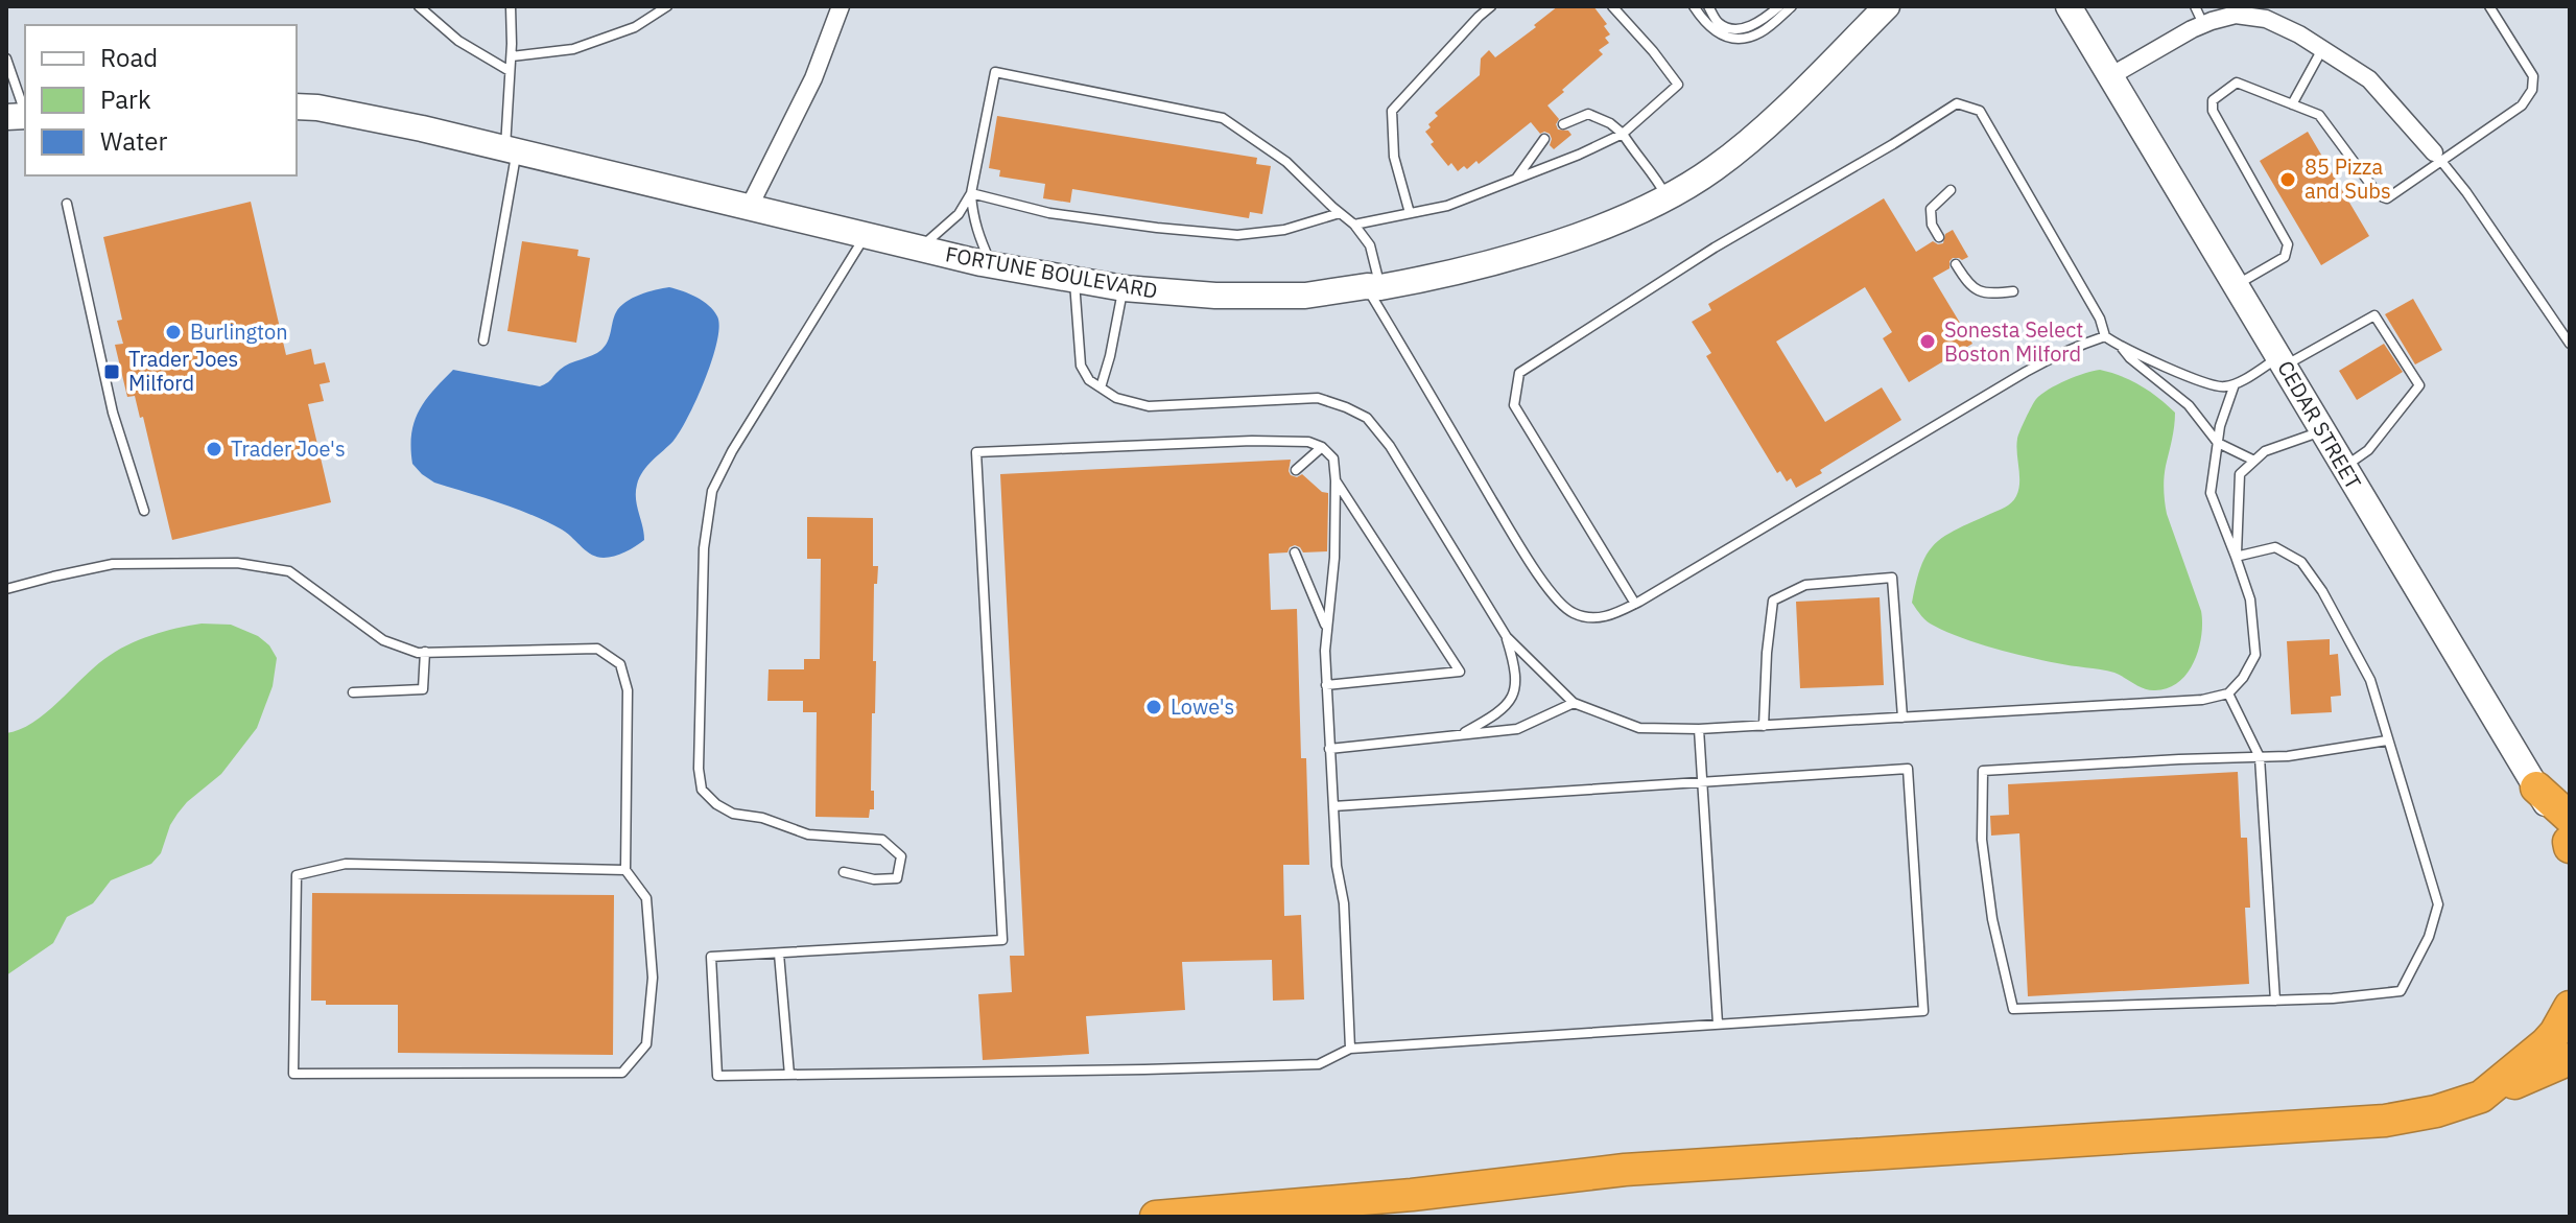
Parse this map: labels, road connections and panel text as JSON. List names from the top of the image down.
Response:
{
  "streets": {
    "main road": ["FORTUNE BOULEVARD", "CEDAR STREET"]
  },
  "places": {
    "other": [
      "85 Pizza and Subs",
      "Burlington",
      "Sonesta Select Boston Milford",
      "Trader Joe's",
      "Lowe's"
    ],
    "transit": ["Trader Joes Milford"]
  },
  "legend": ["Road", "Park", "Water"]
}
